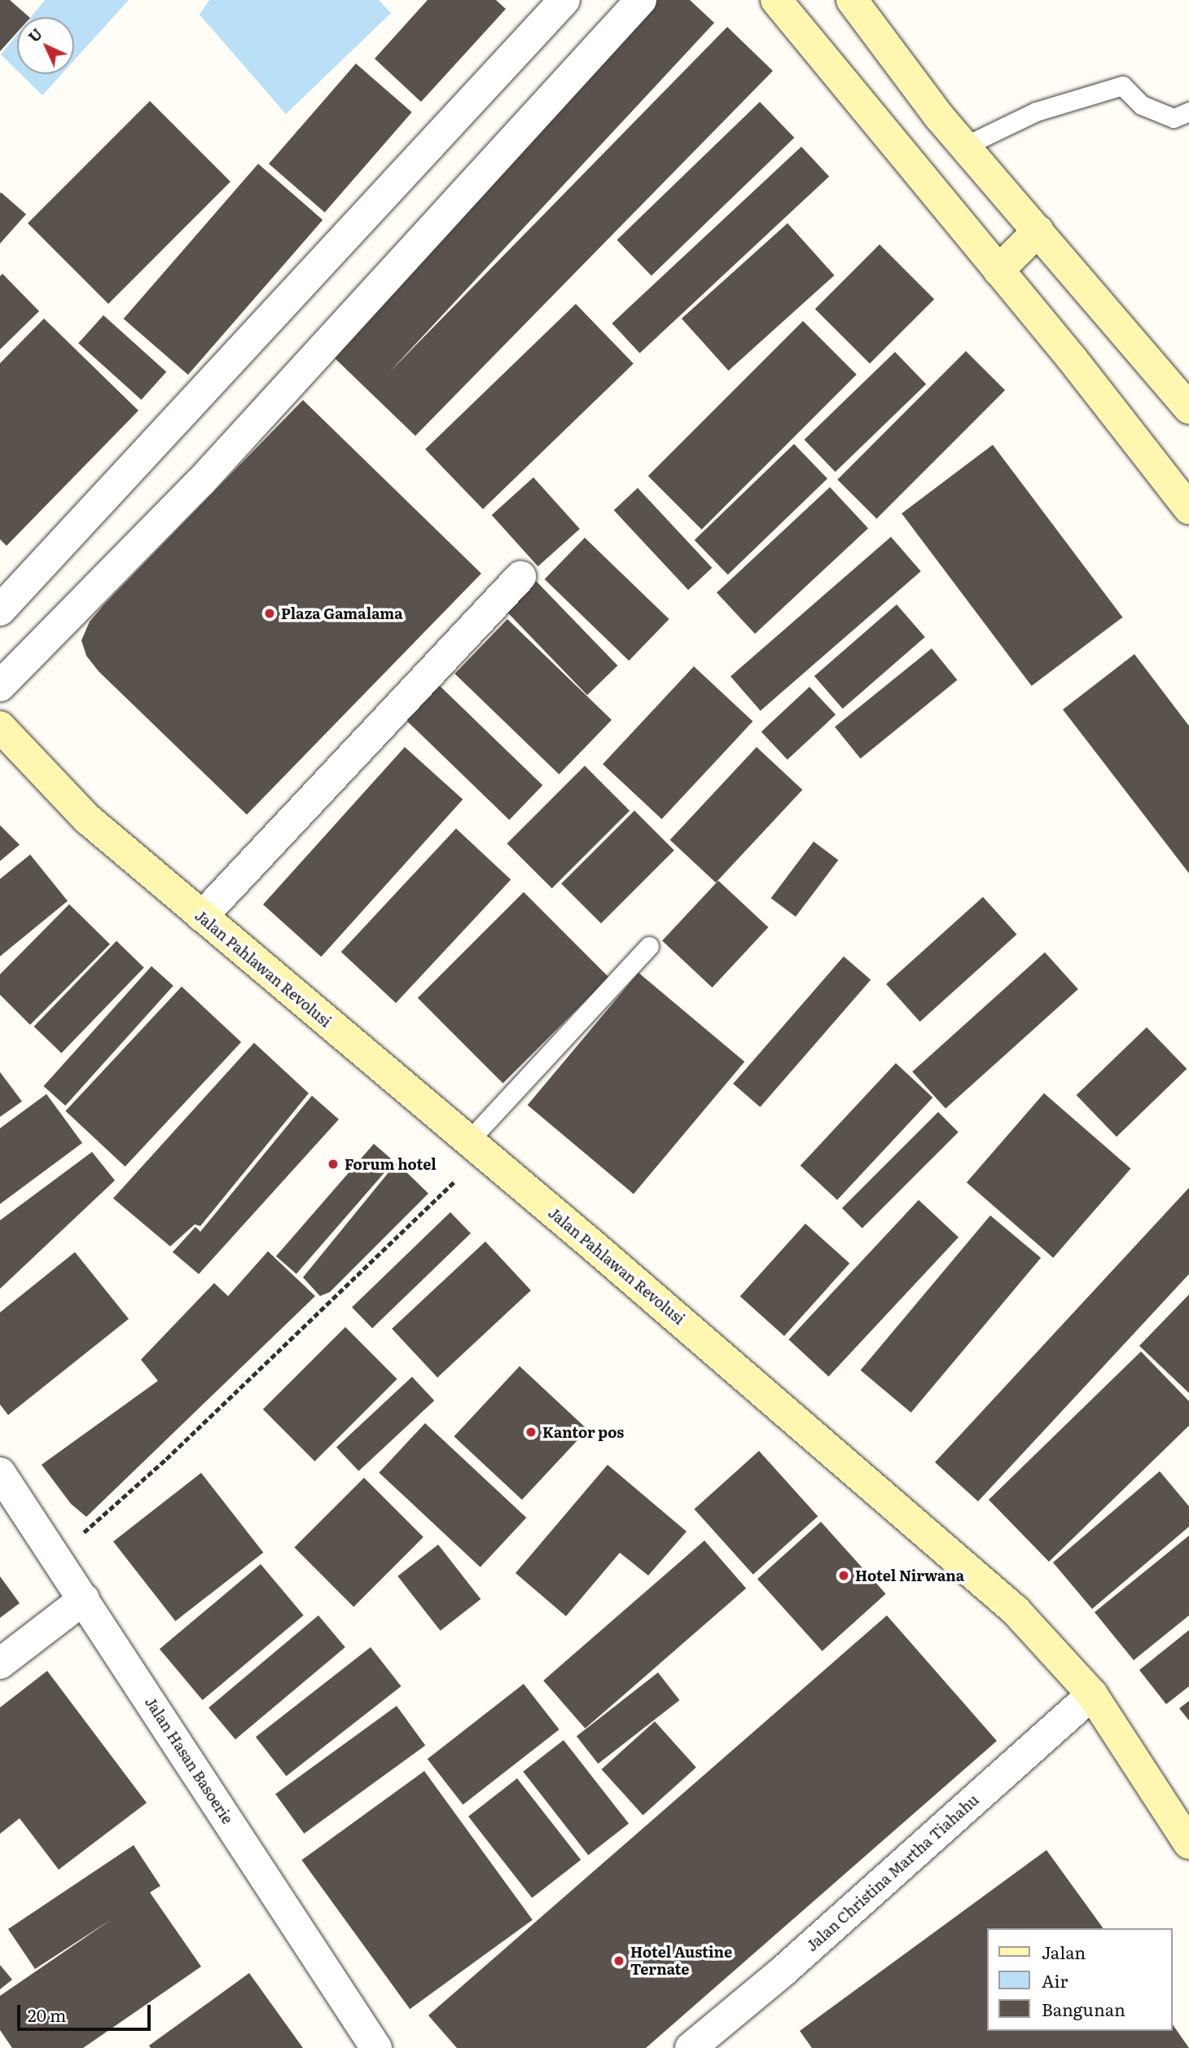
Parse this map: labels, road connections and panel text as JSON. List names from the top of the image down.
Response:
{
  "streets": {
    "street": ["Jalan Pahlawan Revolusi", "Jalan Hasan Basoerie", "Jalan Christina Martha Tiahahu"]
  },
  "crossings": [
    ["Jalan Pahlawan Revolusi", "Jalan Christina Martha Tiahahu"]
  ],
  "places": [
    "Plaza Gamalama",
    "Forum hotel",
    "Kantor pos",
    "Hotel Nirwana",
    "Hotel Austine Ternate"
  ],
  "legend": ["Jalan", "Air", "Bangunan"],
  "scale_bar": "20 m",
  "north": "top left"
}
